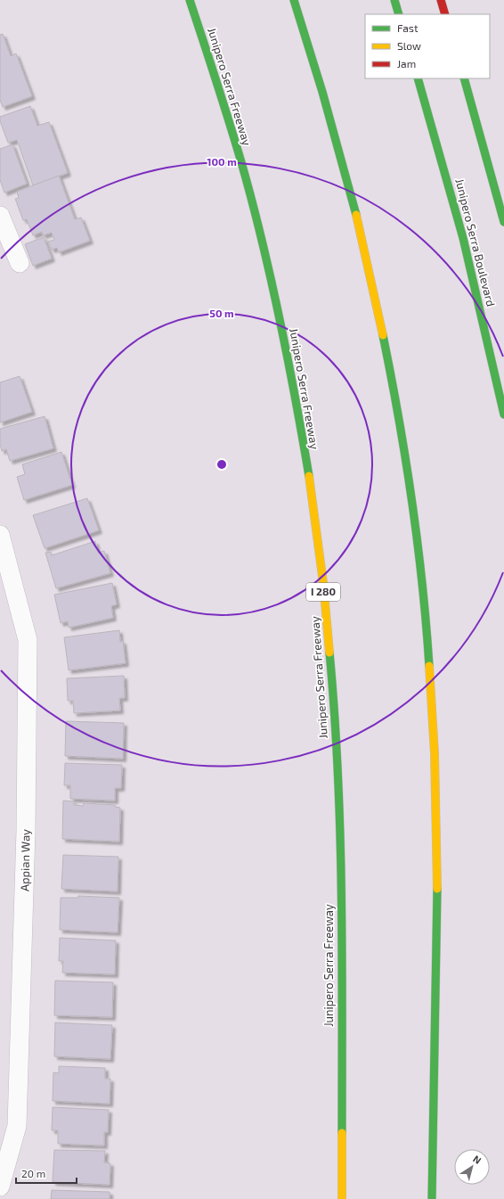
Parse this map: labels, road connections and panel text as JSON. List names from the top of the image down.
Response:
{
  "streets": {
    "main road": ["Junipero Serra Freeway", "Junipero Serra Boulevard", "I 280"],
    "street": ["Appian Way"]
  },
  "legend": ["Fast", "Slow", "Jam"],
  "scale_bar": "20 m",
  "north": "top right",
  "rings": ["100 m", "50 m"]
}
